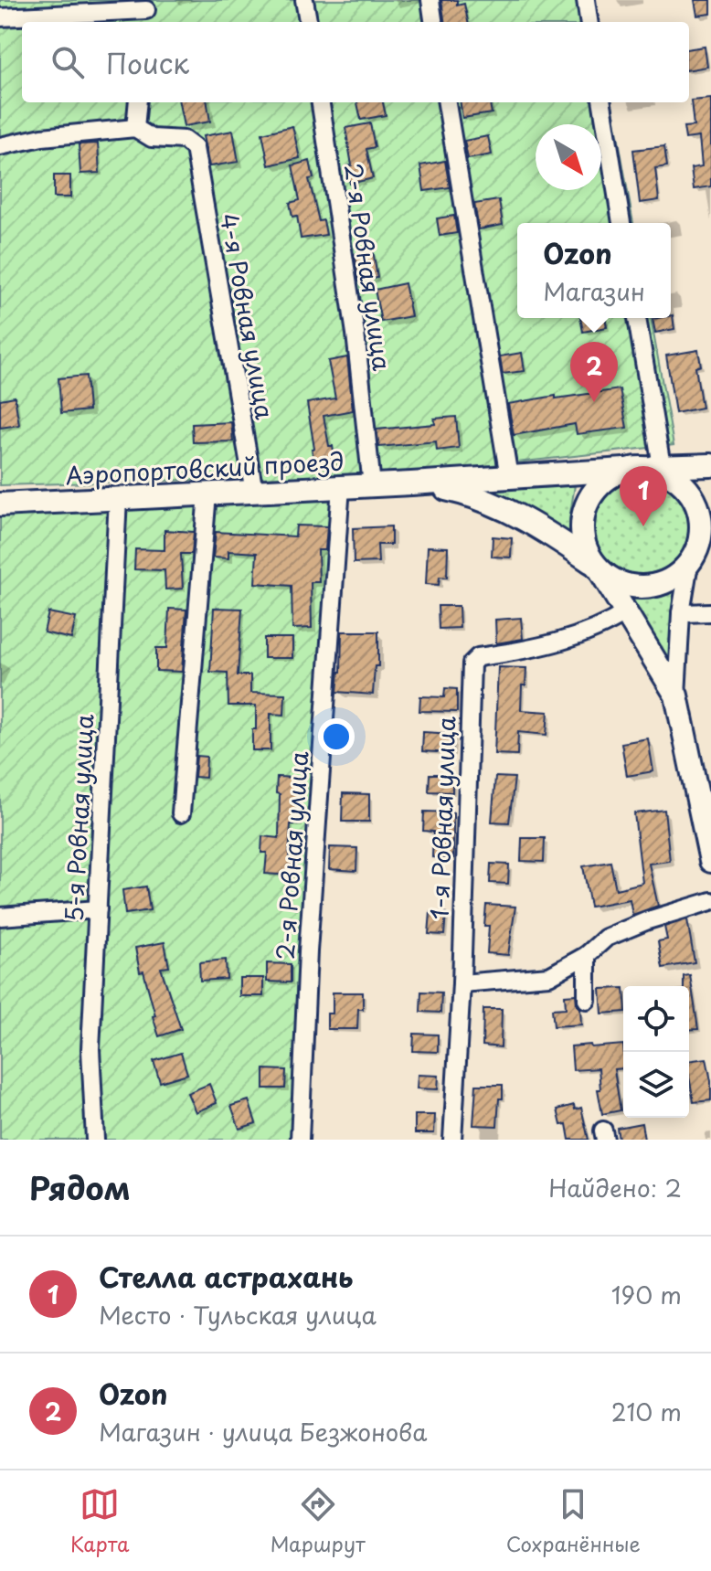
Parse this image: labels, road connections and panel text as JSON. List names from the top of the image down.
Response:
{
  "streets": {
    "main road": ["Аэропортовский проезд"],
    "street": [
      "2-я Ровная улица",
      "4-я Ровная улица",
      "5-я Ровная улица",
      "1-я Ровная улица"
    ]
  },
  "crossings": [
    ["2-я Ровная улица", "Аэропортовский проезд"],
    ["4-я Ровная улица", "Аэропортовский проезд"],
    ["Аэропортовский проезд", "5-я Ровная улица"]
  ],
  "north": "bottom right",
  "page": {
    "search": "Поиск",
    "popup": ["Ozon", "Магазин"],
    "pins": ["2", "1"],
    "heading": ["Рядом", "Найдено: 2"],
    "list": [
      {
        "mark": "1",
        "name": "Стелла астрахань",
        "note": "Место · Тульская улица",
        "value": "190 m"
      },
      {
        "mark": "2",
        "name": "Ozon",
        "note": "Магазин · улица Безжонова",
        "value": "210 m"
      }
    ],
    "nav": ["Карта", "Маршрут", "Сохранённые"]
  }
}
